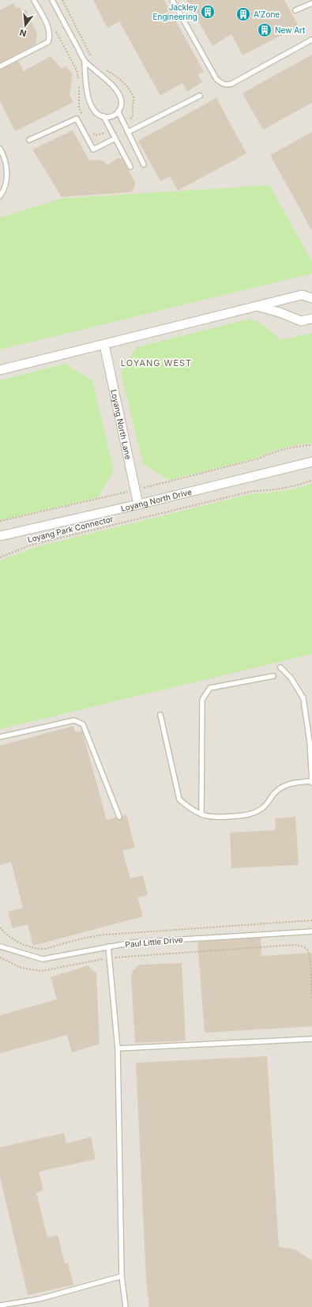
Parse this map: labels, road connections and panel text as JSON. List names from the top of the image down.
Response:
{
  "streets": {
    "street": ["Loyang North Lane", "Loyang North Drive"],
    "lane": ["Paul Little Drive"],
    "path": ["Loyang Park Connector"]
  },
  "crossings": [
    ["Loyang North Lane", "Loyang North Drive"]
  ],
  "districts": ["LOYANG WEST"],
  "places": {
    "building": ["Jackley Engineering", "A'Zone", "New Art"]
  },
  "north": "bottom"
}
